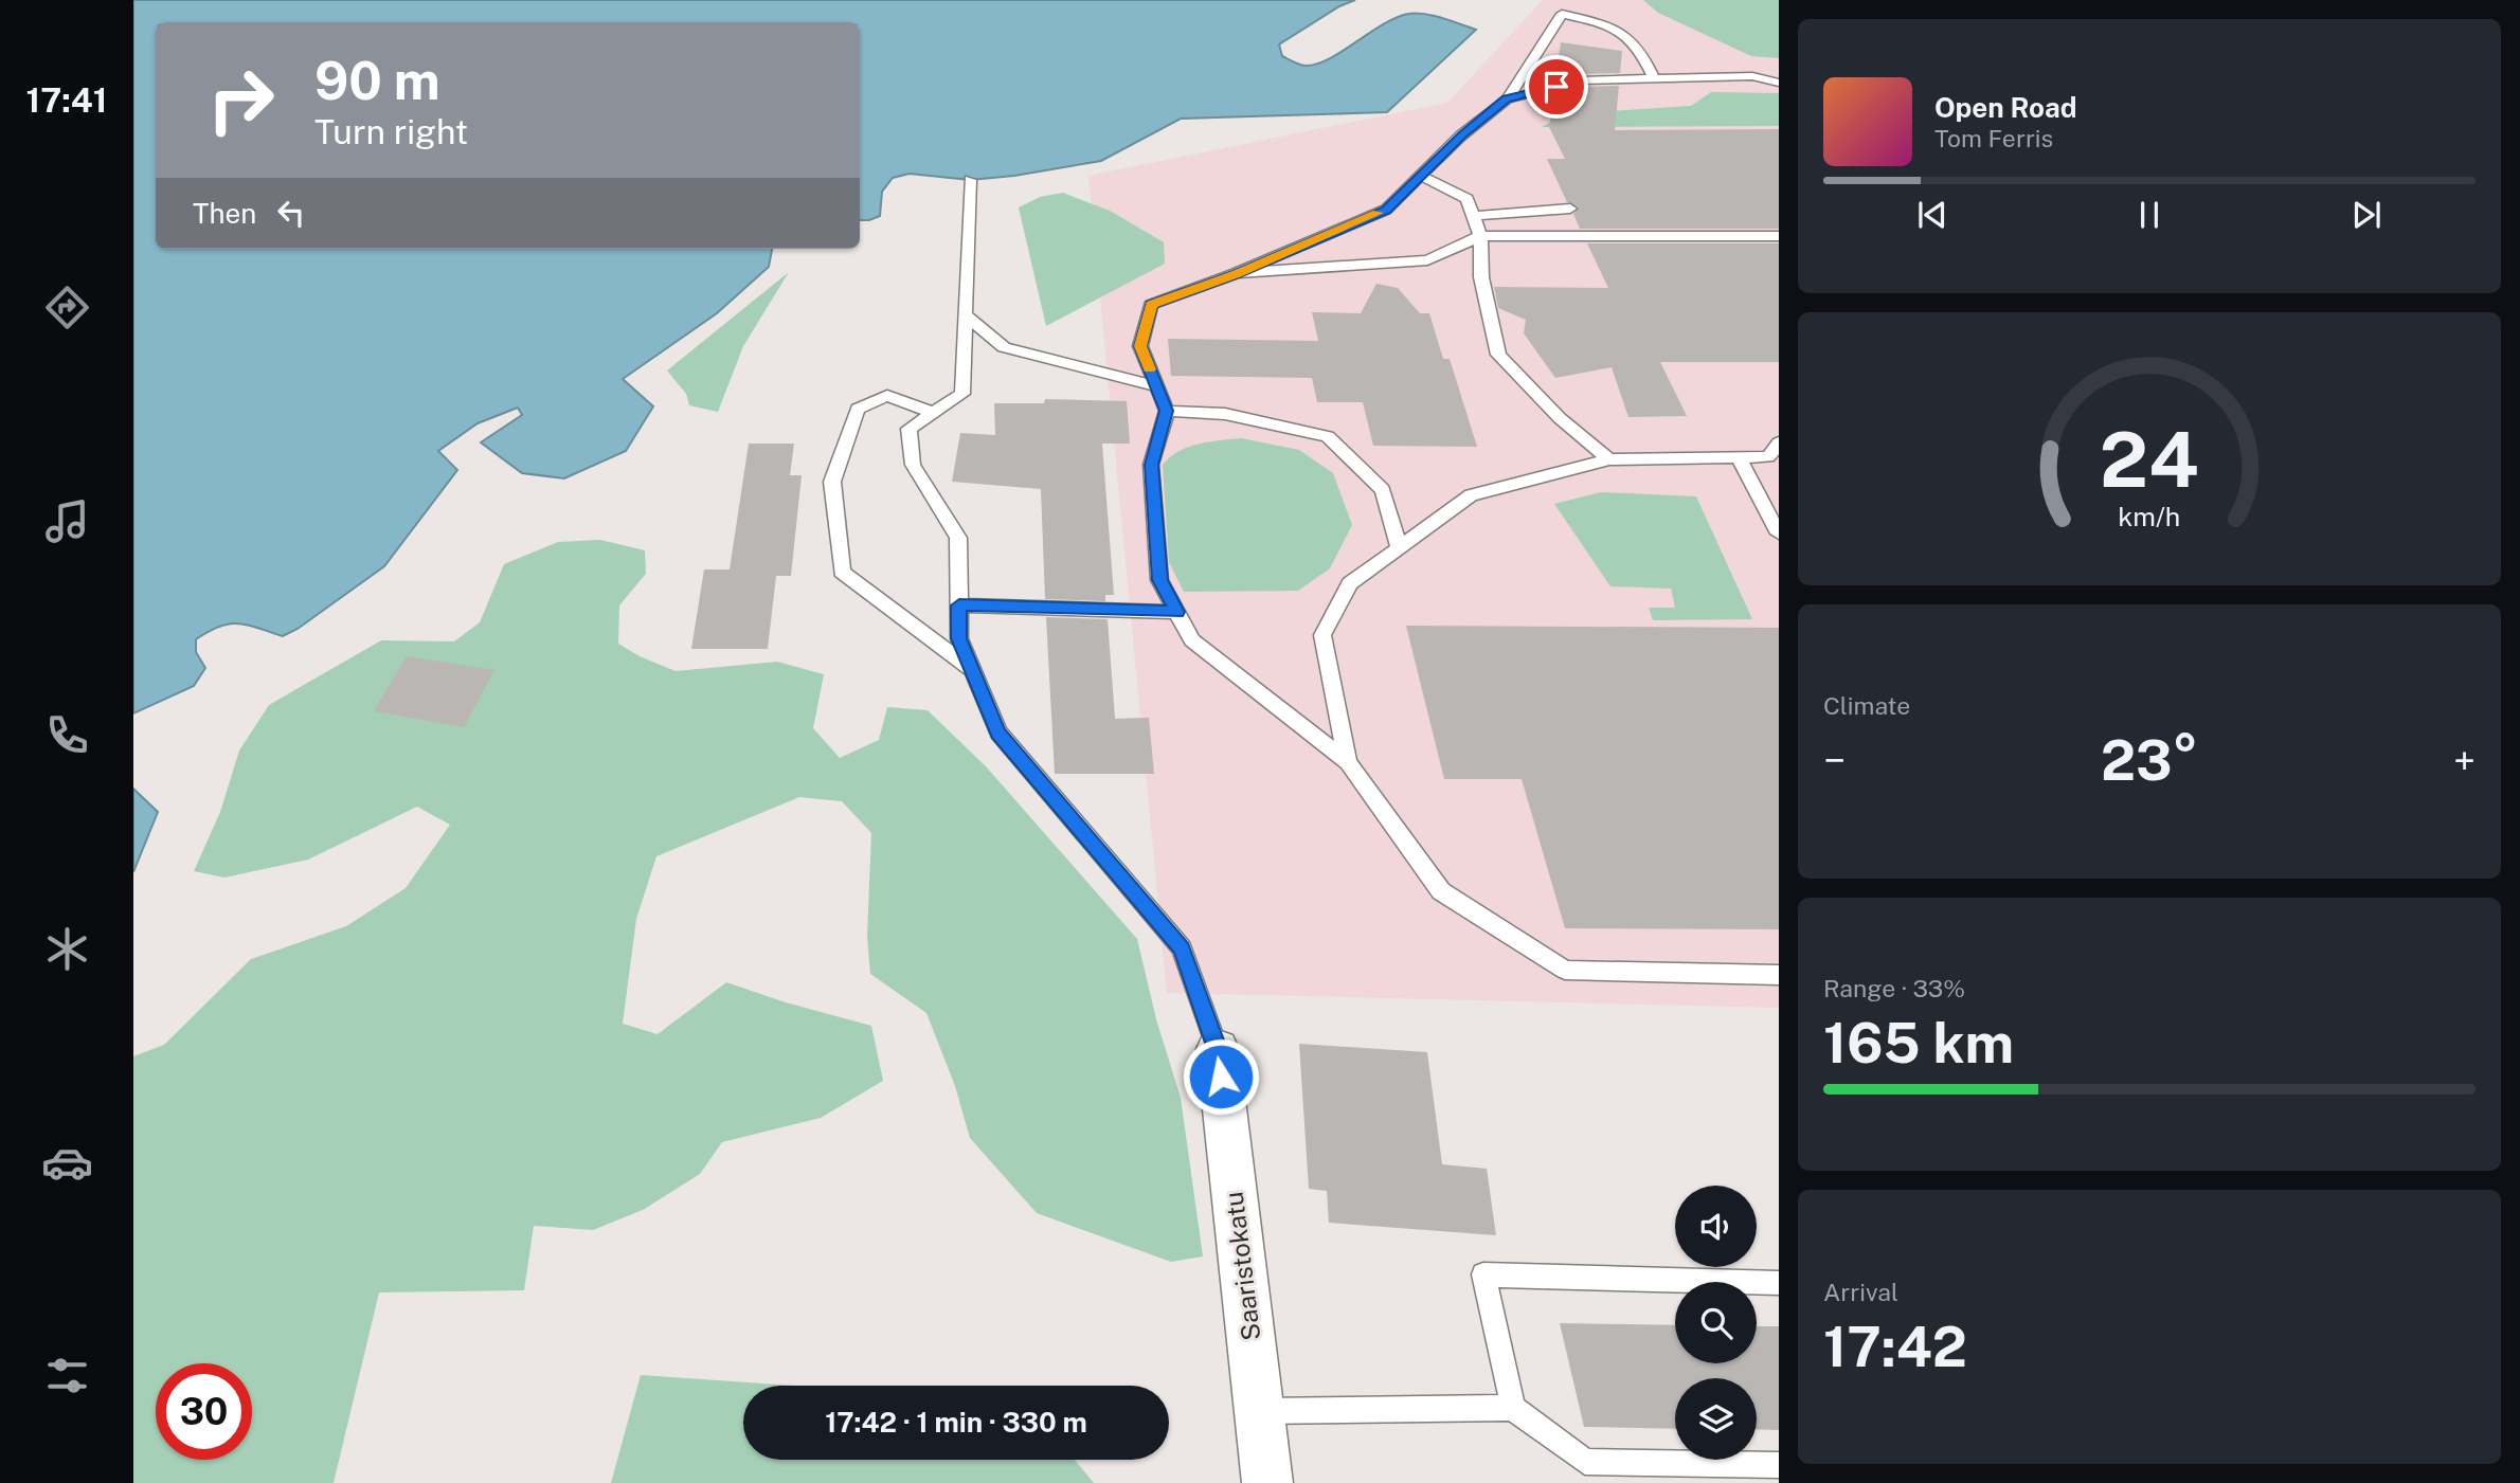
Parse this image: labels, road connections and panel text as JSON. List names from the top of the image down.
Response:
{
  "streets": {
    "street": ["Saaristokatu"]
  },
  "page": {
    "tabs": "17:41",
    "turn": ["90 m", "Turn right"],
    "song": ["Open Road", "Tom Ferris"],
    "then": "Then",
    "tile": [
      "Climate",
      ["Range · 33%", "165 km"],
      ["Arrival", "17:42"]
    ],
    "heat": ["−", "23°", "+"],
    "limit": "30",
    "trip": "17:42 · 1 min · 330 m",
    "gauge": ["24", "km/h"]
  }
}
